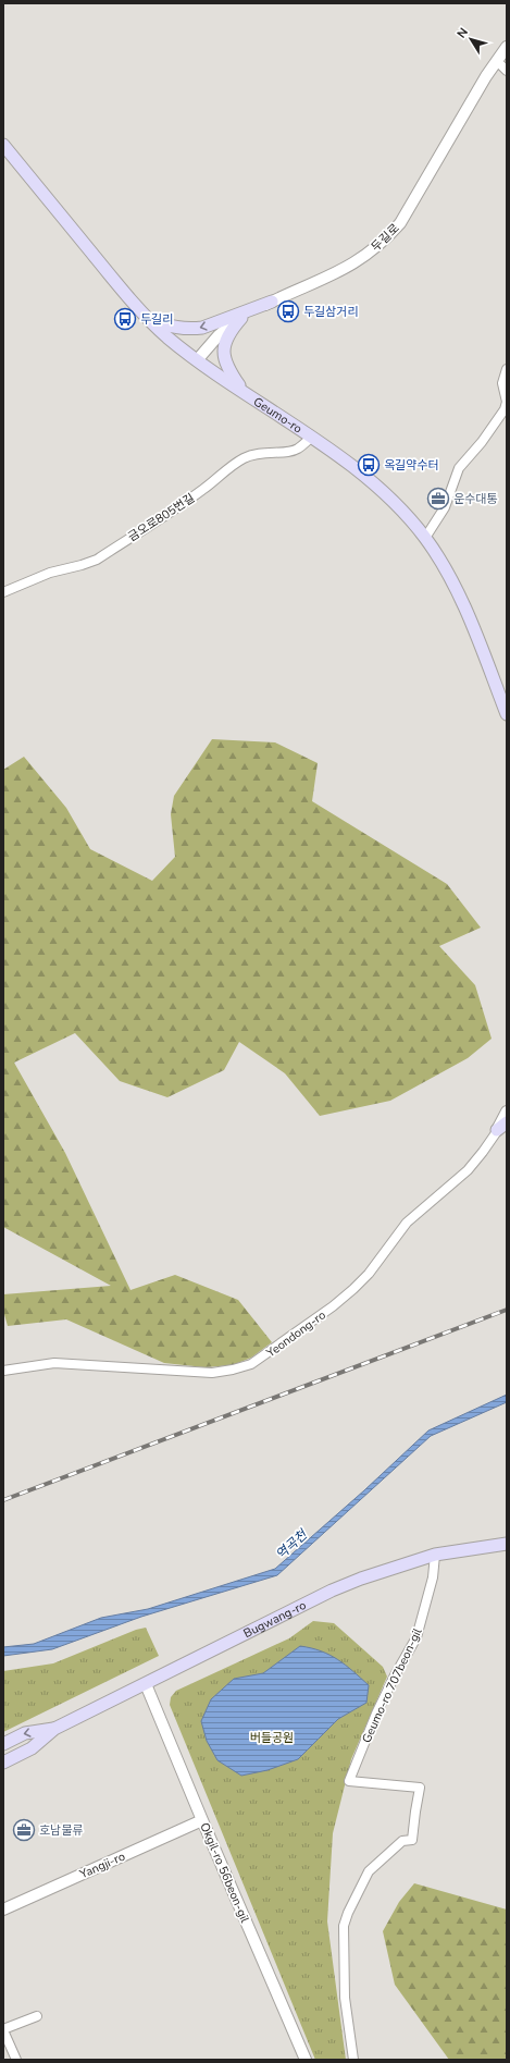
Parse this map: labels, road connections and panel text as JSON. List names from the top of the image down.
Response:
{
  "streets": {
    "main road": ["Geumo-ro", "Bugwang-ro"],
    "street": [
      "두길로",
      "금오로805번길",
      "Yeondong-ro",
      "Geumo-ro 707beon-gil",
      "Yangji-ro",
      "Okgil-ro 56beon-gil"
    ]
  },
  "crossings": [
    ["두길로", "Geumo-ro"],
    ["Geumo-ro", "금오로805번길"],
    ["Bugwang-ro", "Geumo-ro 707beon-gil"],
    ["Bugwang-ro", "Okgil-ro 56beon-gil"],
    ["Yangji-ro", "Okgil-ro 56beon-gil"]
  ],
  "water": ["역곡천"],
  "parks": ["버들공원"],
  "places": {
    "bus stop": ["두길삼거리", "두길리", "옥길약수터"],
    "office": ["운수대통", "호남물류"]
  },
  "north": "top left"
}
